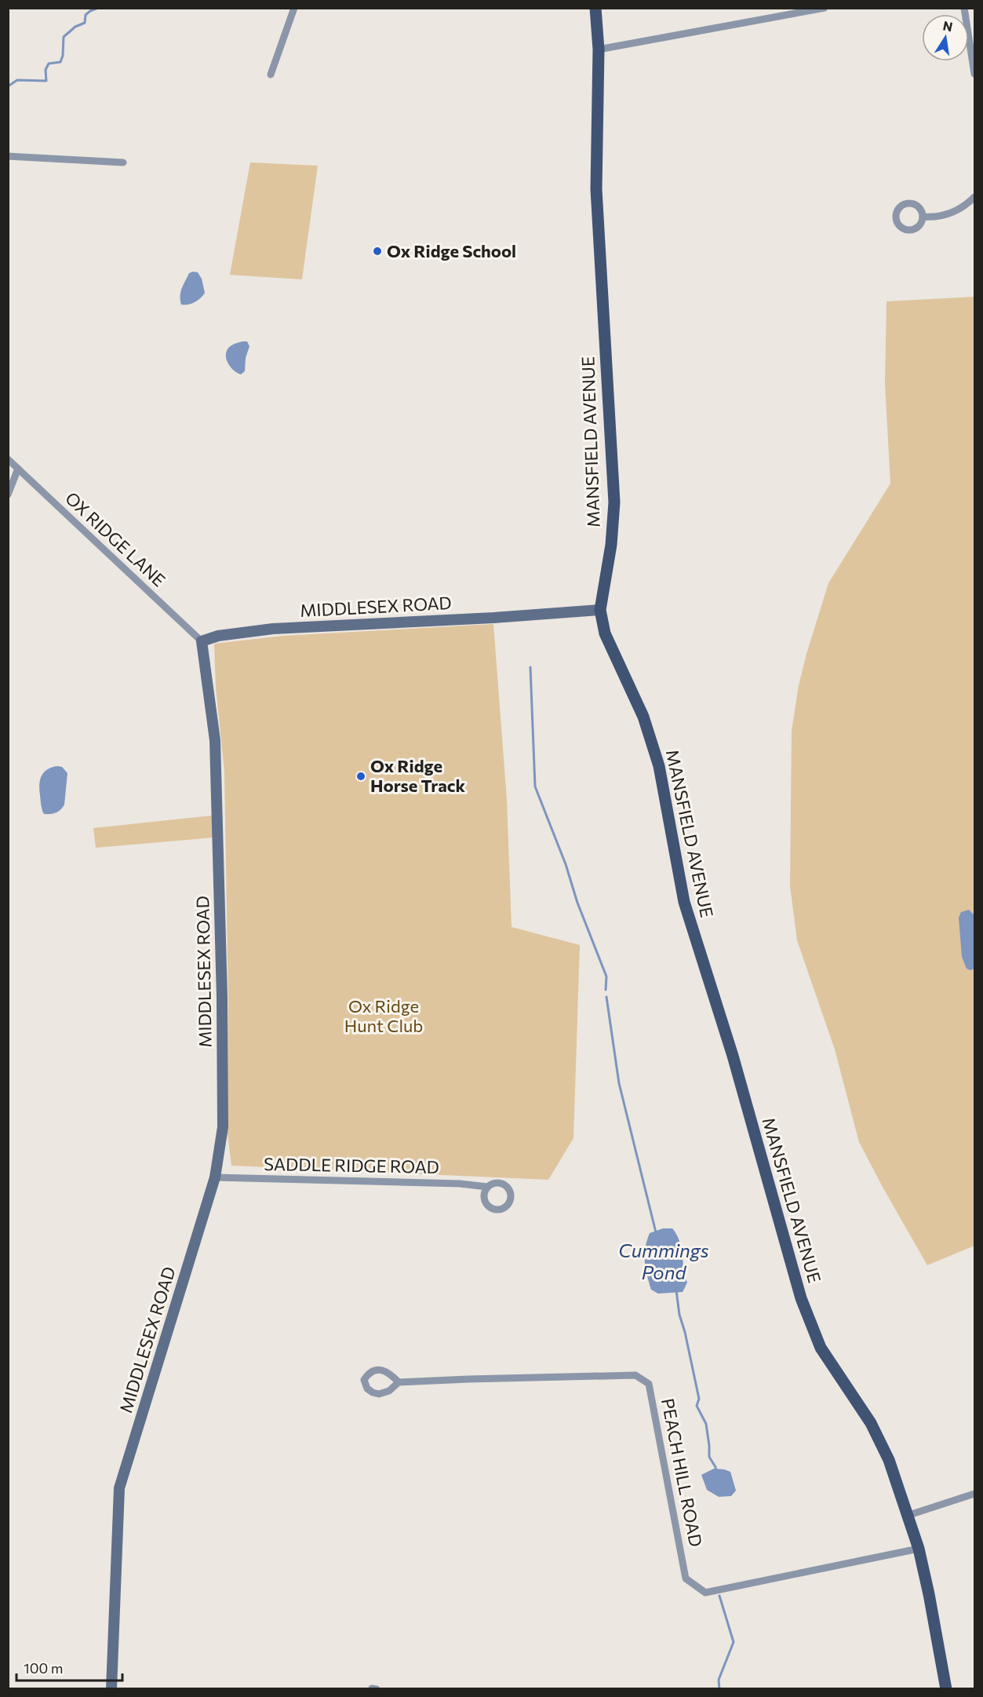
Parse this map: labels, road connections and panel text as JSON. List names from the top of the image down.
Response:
{
  "streets": {
    "main road": ["MANSFIELD AVENUE", "MIDDLESEX ROAD"],
    "street": ["OX RIDGE LANE", "SADDLE RIDGE ROAD", "PEACH HILL ROAD"]
  },
  "crossings": [
    ["MANSFIELD AVENUE", "MIDDLESEX ROAD"],
    ["MANSFIELD AVENUE", "PEACH HILL ROAD"],
    ["OX RIDGE LANE", "MIDDLESEX ROAD"],
    ["MIDDLESEX ROAD", "SADDLE RIDGE ROAD"]
  ],
  "water": ["Cummings Pond"],
  "parks": ["Ox Ridge Hunt Club"],
  "places": ["Ox Ridge School", "Ox Ridge Horse Track"],
  "scale_bar": "100 m",
  "north": "top"
}
